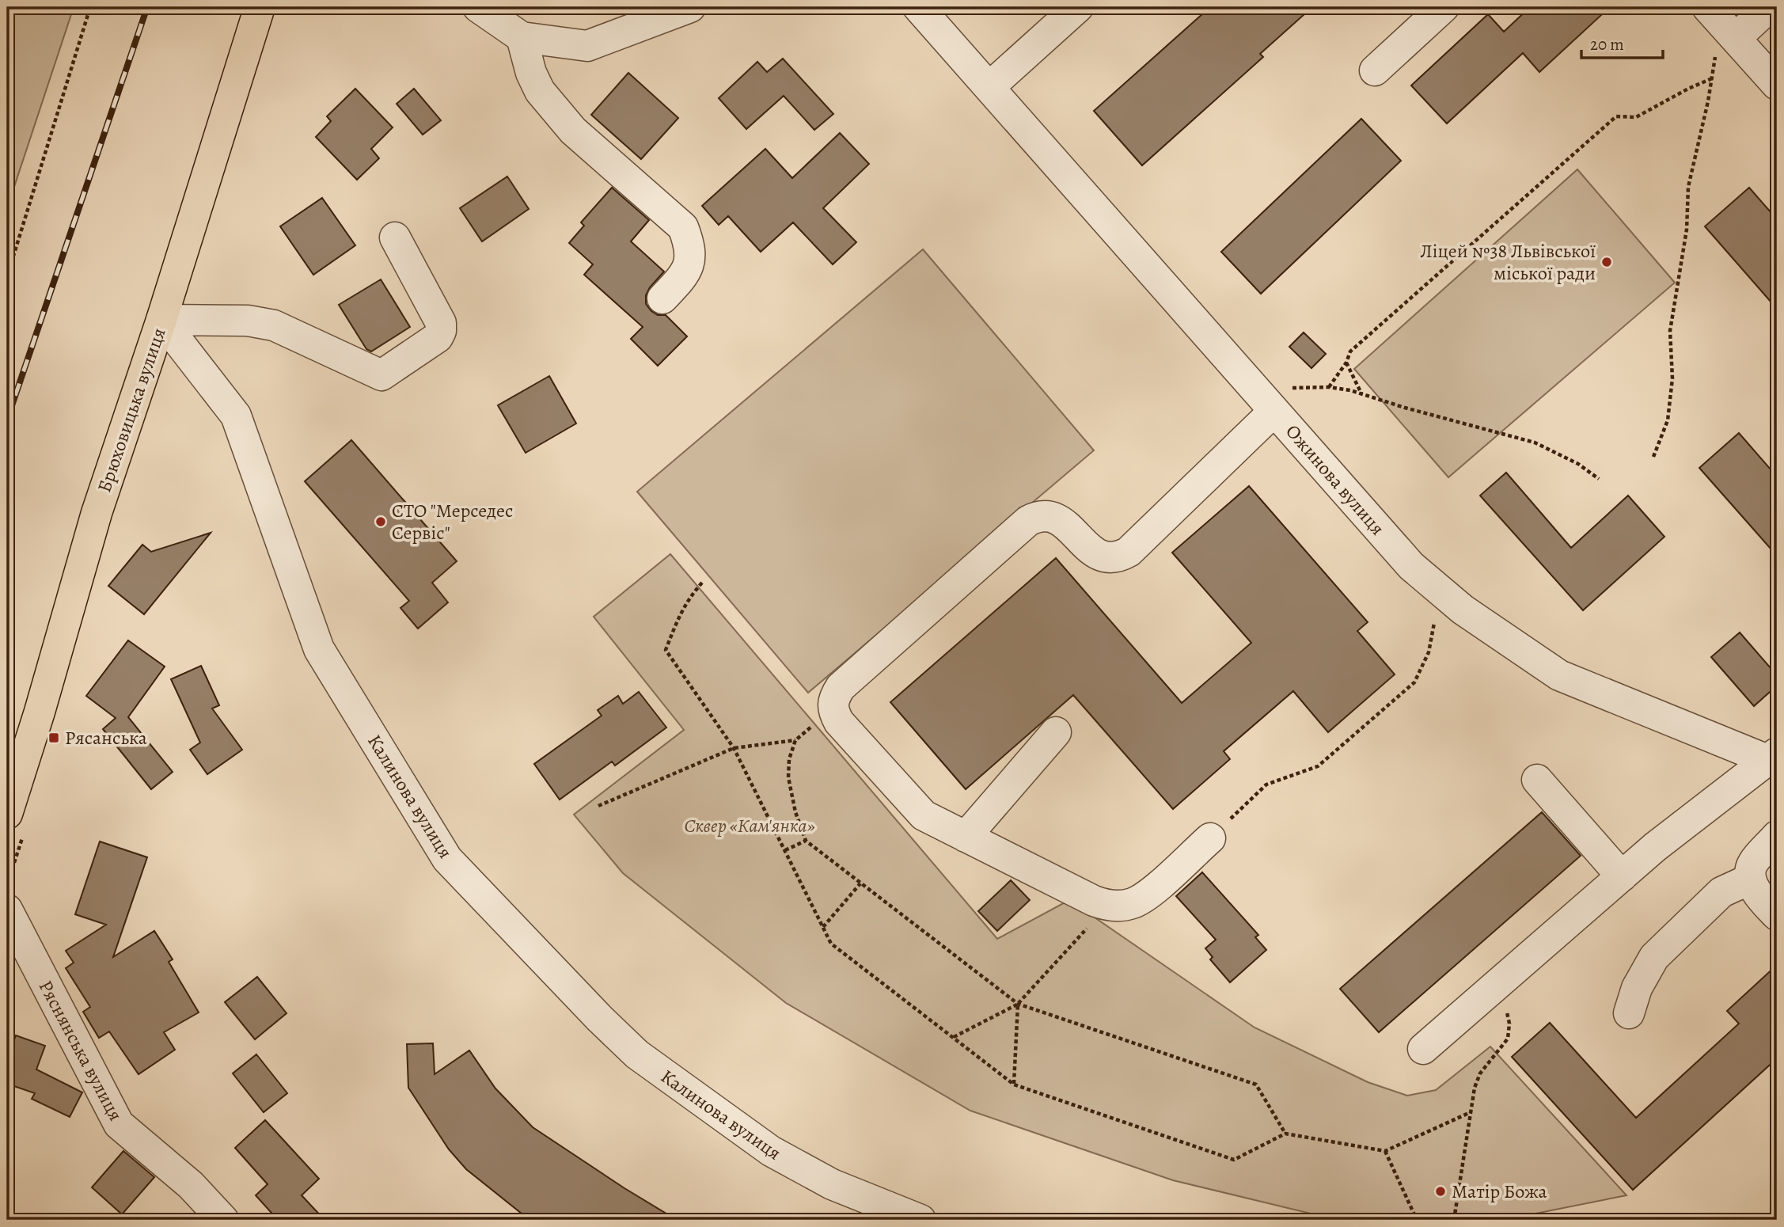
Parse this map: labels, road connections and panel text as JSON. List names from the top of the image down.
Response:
{
  "streets": {
    "main road": ["Брюховицька вулиця"],
    "street": ["Ожинова вулиця", "Калинова вулиця", "Ряснянська вулиця"]
  },
  "crossings": [
    ["Брюховицька вулиця", "Калинова вулиця"]
  ],
  "parks": ["Сквер «Кам'янка»"],
  "places": {
    "other": ["Ліцей №38 Львівської міської ради", "СТО \"Мерседес Сервіс\"", "Матір Божа"],
    "transit": ["Рясанська"]
  },
  "scale_bar": "20 m"
}
